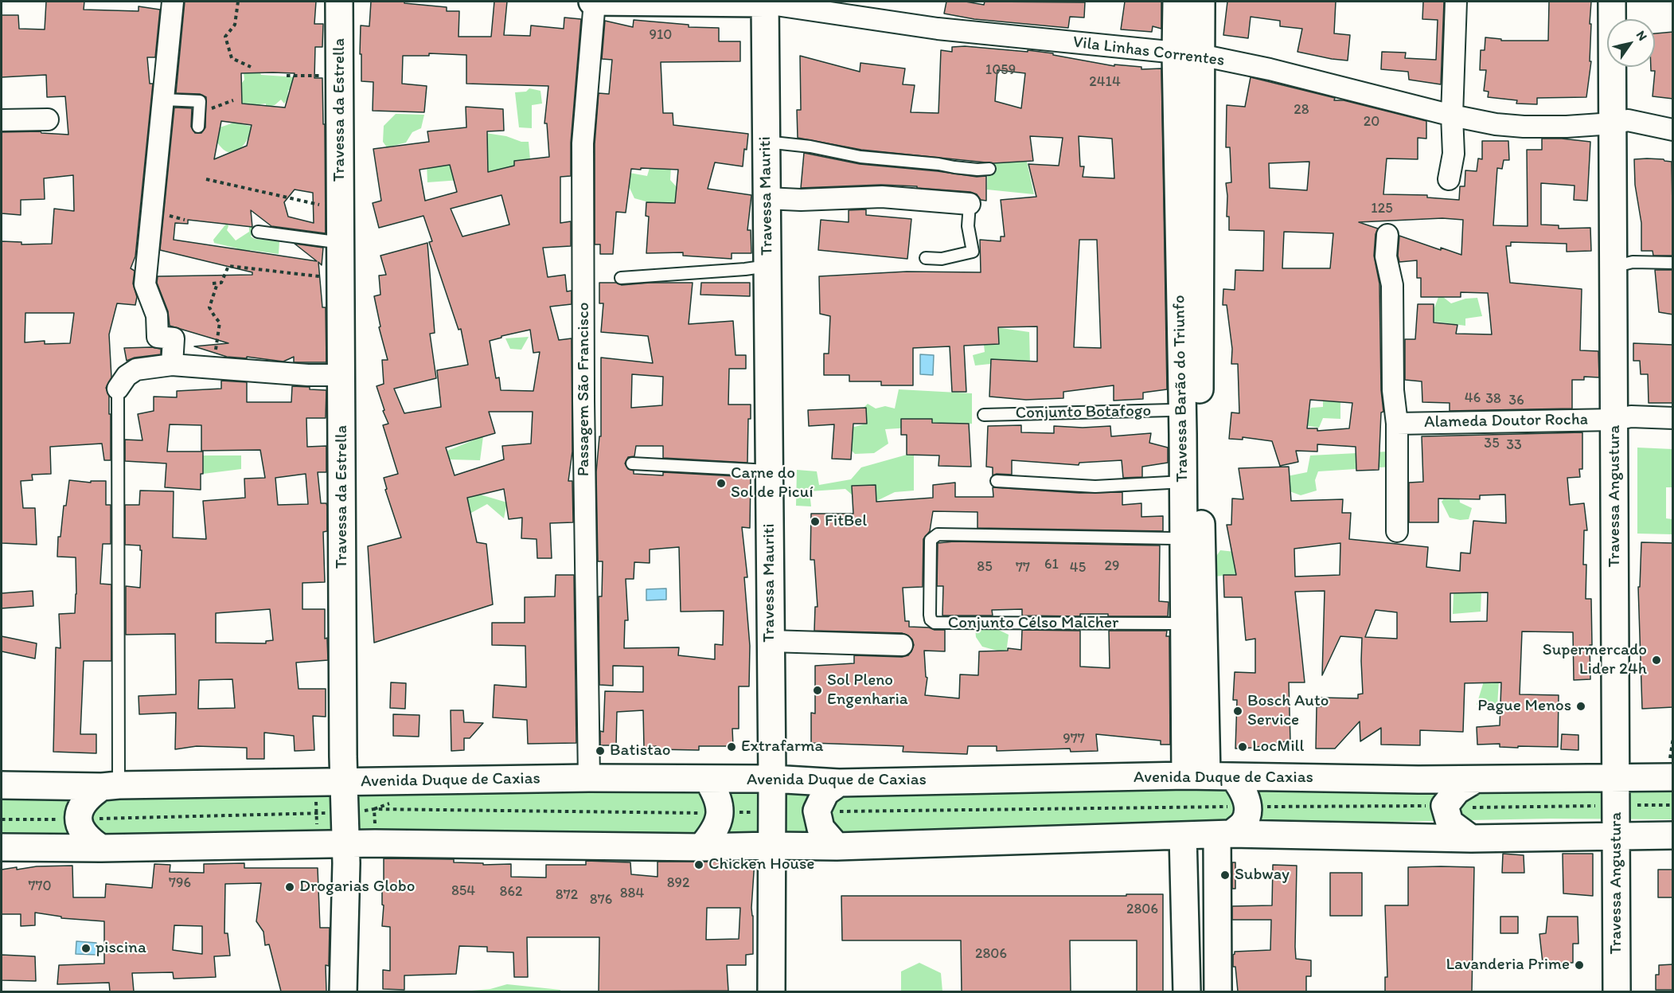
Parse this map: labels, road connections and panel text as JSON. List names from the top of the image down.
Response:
{
  "streets": {
    "main road": [
      "Travessa da Estrella",
      "Travessa Mauriti",
      "Travessa Barão do Triunfo",
      "Travessa Angustura",
      "Avenida Duque de Caxias"
    ],
    "street": ["Vila Linhas Correntes", "Passagem São Francisco", "Alameda Doutor Rocha"],
    "lane": ["Conjunto Botafogo", "Conjunto Célso Malcher"]
  },
  "crossings": [
    ["Vila Linhas Correntes", "Travessa Mauriti"],
    ["Vila Linhas Correntes", "Travessa Barão do Triunfo"],
    ["Vila Linhas Correntes", "Travessa Angustura"],
    ["Travessa da Estrella", "Avenida Duque de Caxias"],
    ["Travessa Mauriti", "Avenida Duque de Caxias"],
    ["Travessa Barão do Triunfo", "Conjunto Botafogo"],
    ["Travessa Barão do Triunfo", "Conjunto Célso Malcher"],
    ["Travessa Barão do Triunfo", "Avenida Duque de Caxias"],
    ["Passagem São Francisco", "Avenida Duque de Caxias"],
    ["Alameda Doutor Rocha", "Travessa Angustura"],
    ["Travessa Angustura", "Avenida Duque de Caxias"]
  ],
  "places": [
    "Carne do Sol de Picuí",
    "FitBel",
    "Supermercado Lider 24h",
    "Sol Pleno Engenharia",
    "Pague Menos",
    "Bosch Auto Service",
    "Extrafarma",
    "LocMill",
    "Batistao",
    "Chicken House",
    "Subway",
    "Drogarias Globo",
    "piscina",
    "Lavanderia Prime"
  ],
  "house_numbers": [
    "910",
    "1059",
    "2414",
    "28",
    "20",
    "125",
    "46",
    "38",
    "36",
    "35",
    "33",
    "61",
    "29",
    "85",
    "77",
    "45",
    "977",
    "796",
    "892",
    "770",
    "854",
    "862",
    "884",
    "872",
    "876",
    "2806",
    "2806"
  ],
  "north": "top right"
}
